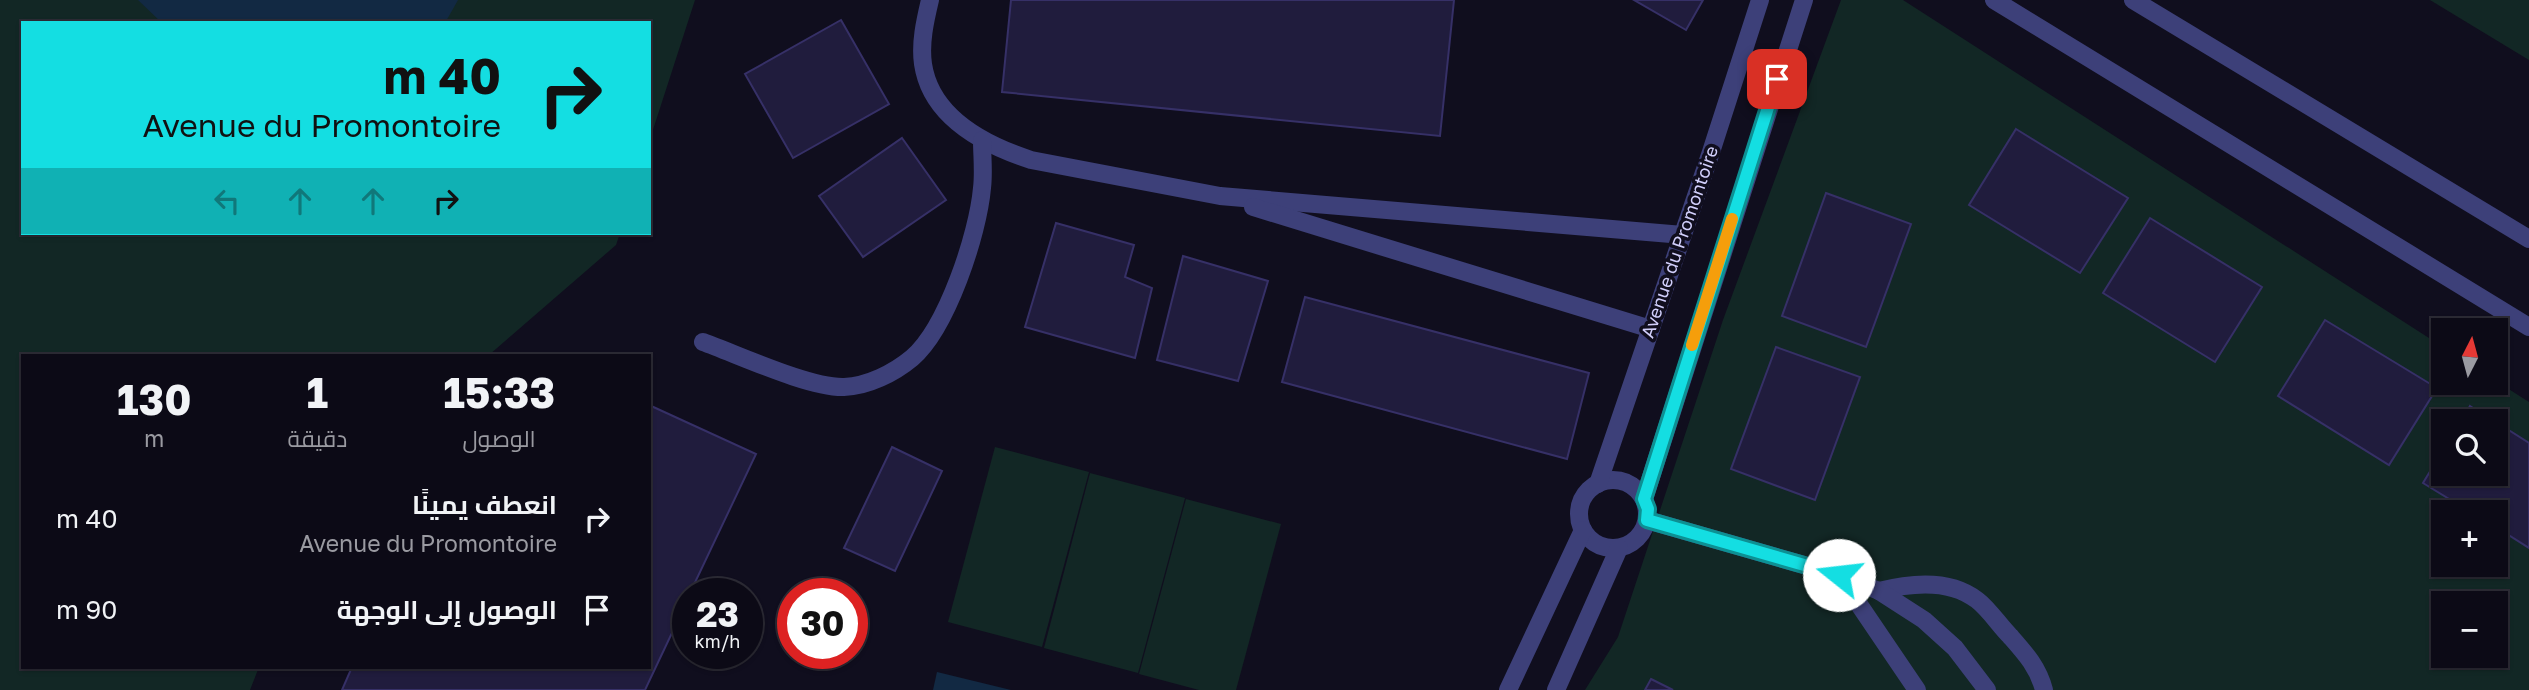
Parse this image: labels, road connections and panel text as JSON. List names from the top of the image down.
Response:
{
  "streets": {
    "street": ["Avenue du Promontoire"]
  },
  "north": "top",
  "page": {
    "turn": ["40 m", "Avenue du Promontoire"],
    "map_buttons": ["+", "−"],
    "eta": [
      "15:33",
      "الوصول",
      "1",
      "دقيقة",
      "130",
      "m"
    ],
    "list": [
      {
        "name": "انعطف يمينًا",
        "note": "Avenue du Promontoire",
        "value": "40 m"
      },
      {
        "name": "الوصول إلى الوجهة",
        "value": "90 m"
      }
    ],
    "speed": "23 km/h",
    "limit": "30"
  }
}
